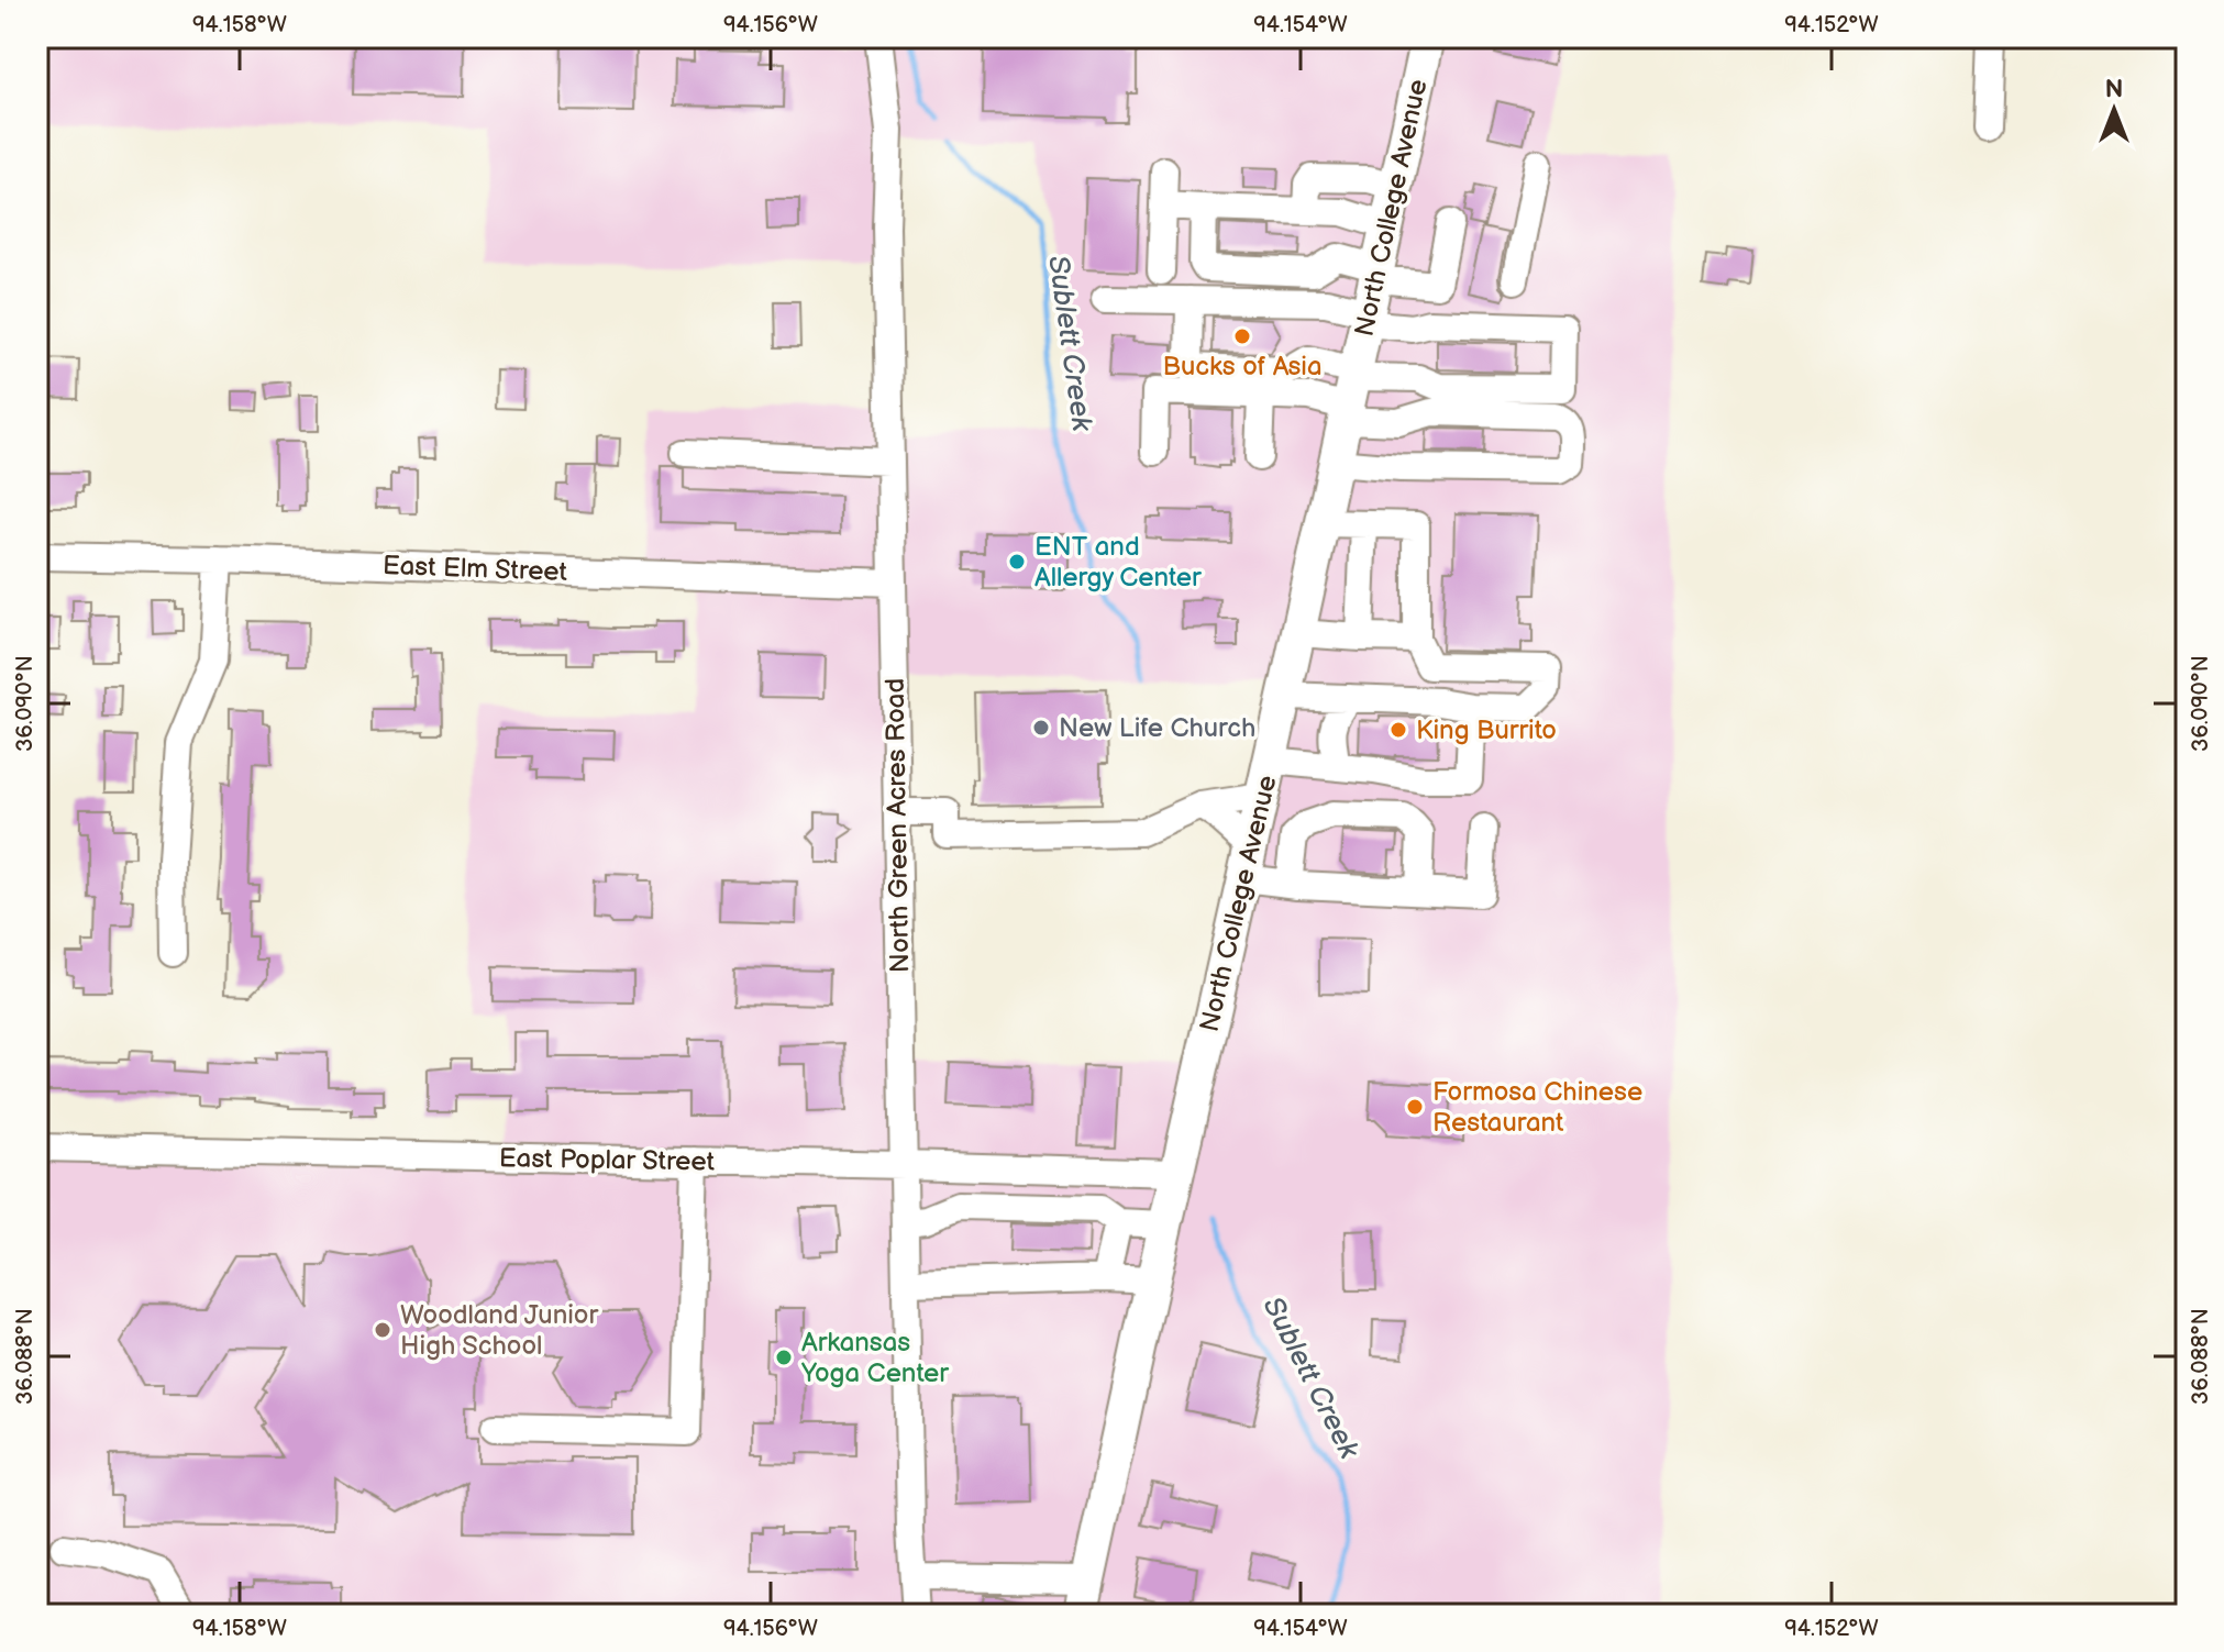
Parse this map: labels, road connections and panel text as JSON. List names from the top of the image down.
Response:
{
  "streets": {
    "main road": ["North College Avenue"],
    "street": ["East Elm Street", "North Green Acres Road", "East Poplar Street"]
  },
  "crossings": [
    ["North College Avenue", "East Poplar Street"],
    ["East Elm Street", "North Green Acres Road"],
    ["North Green Acres Road", "East Poplar Street"]
  ],
  "water": ["Sublett Creek"],
  "places": [
    "Bucks of Asia",
    "ENT and Allergy Center",
    "New Life Church",
    "King Burrito",
    "Formosa Chinese Restaurant",
    "Woodland Junior High School",
    "Arkansas Yoga Center"
  ],
  "north": "top",
  "coordinates": [
    "94.158°W",
    "94.156°W",
    "94.154°W",
    "94.152°W",
    "36.090°N",
    "36.088°N"
  ]
}
